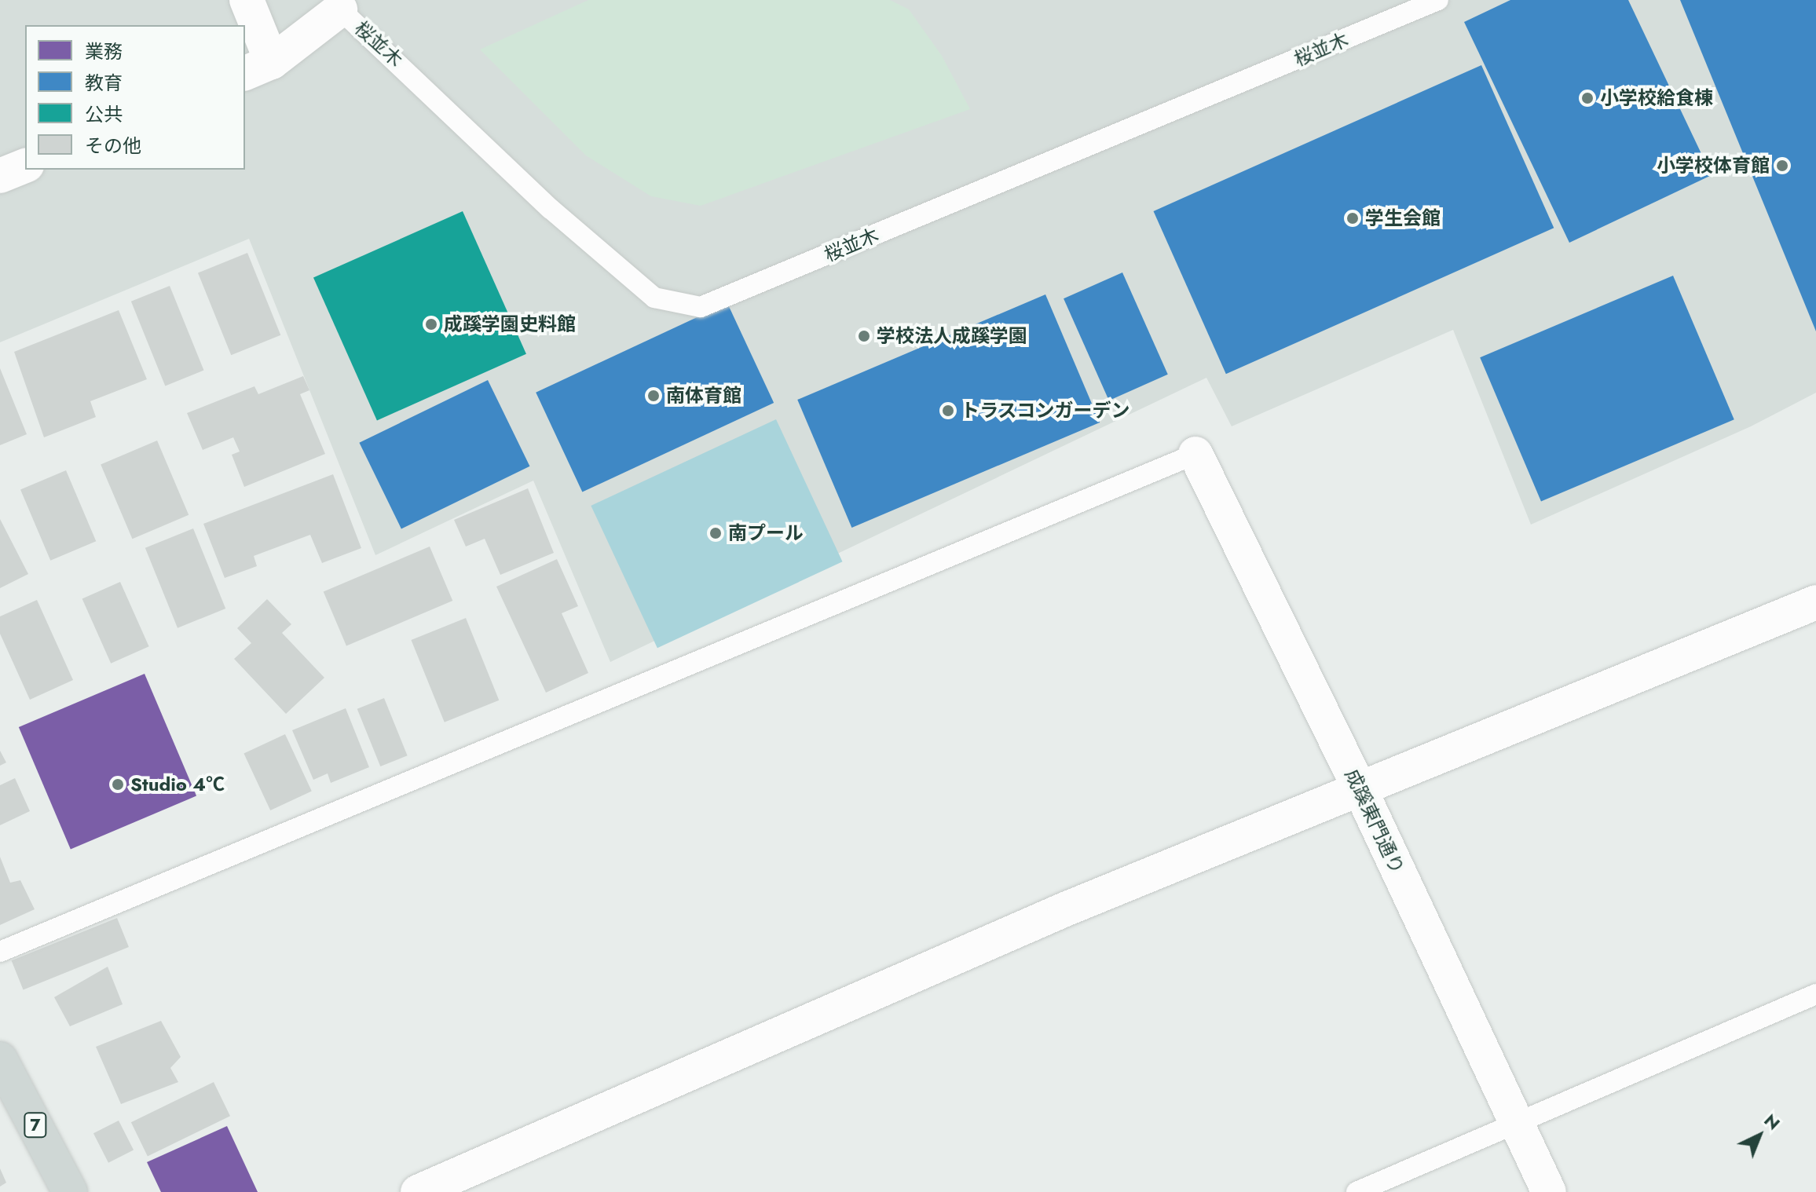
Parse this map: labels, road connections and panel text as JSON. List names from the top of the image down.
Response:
{
  "streets": {
    "main road": ["7"],
    "street": ["成蹊東門通り"],
    "lane": ["桜並木"]
  },
  "places": [
    "小学校給食棟",
    "小学校体育館",
    "学生会館",
    "成蹊学園史料館",
    "学校法人成蹊学園",
    "南体育館",
    "トラスコンガーデン",
    "南プール",
    "Studio 4℃"
  ],
  "legend": [
    "業務",
    "教育",
    "公共",
    "その他"
  ],
  "north": "top right"
}
